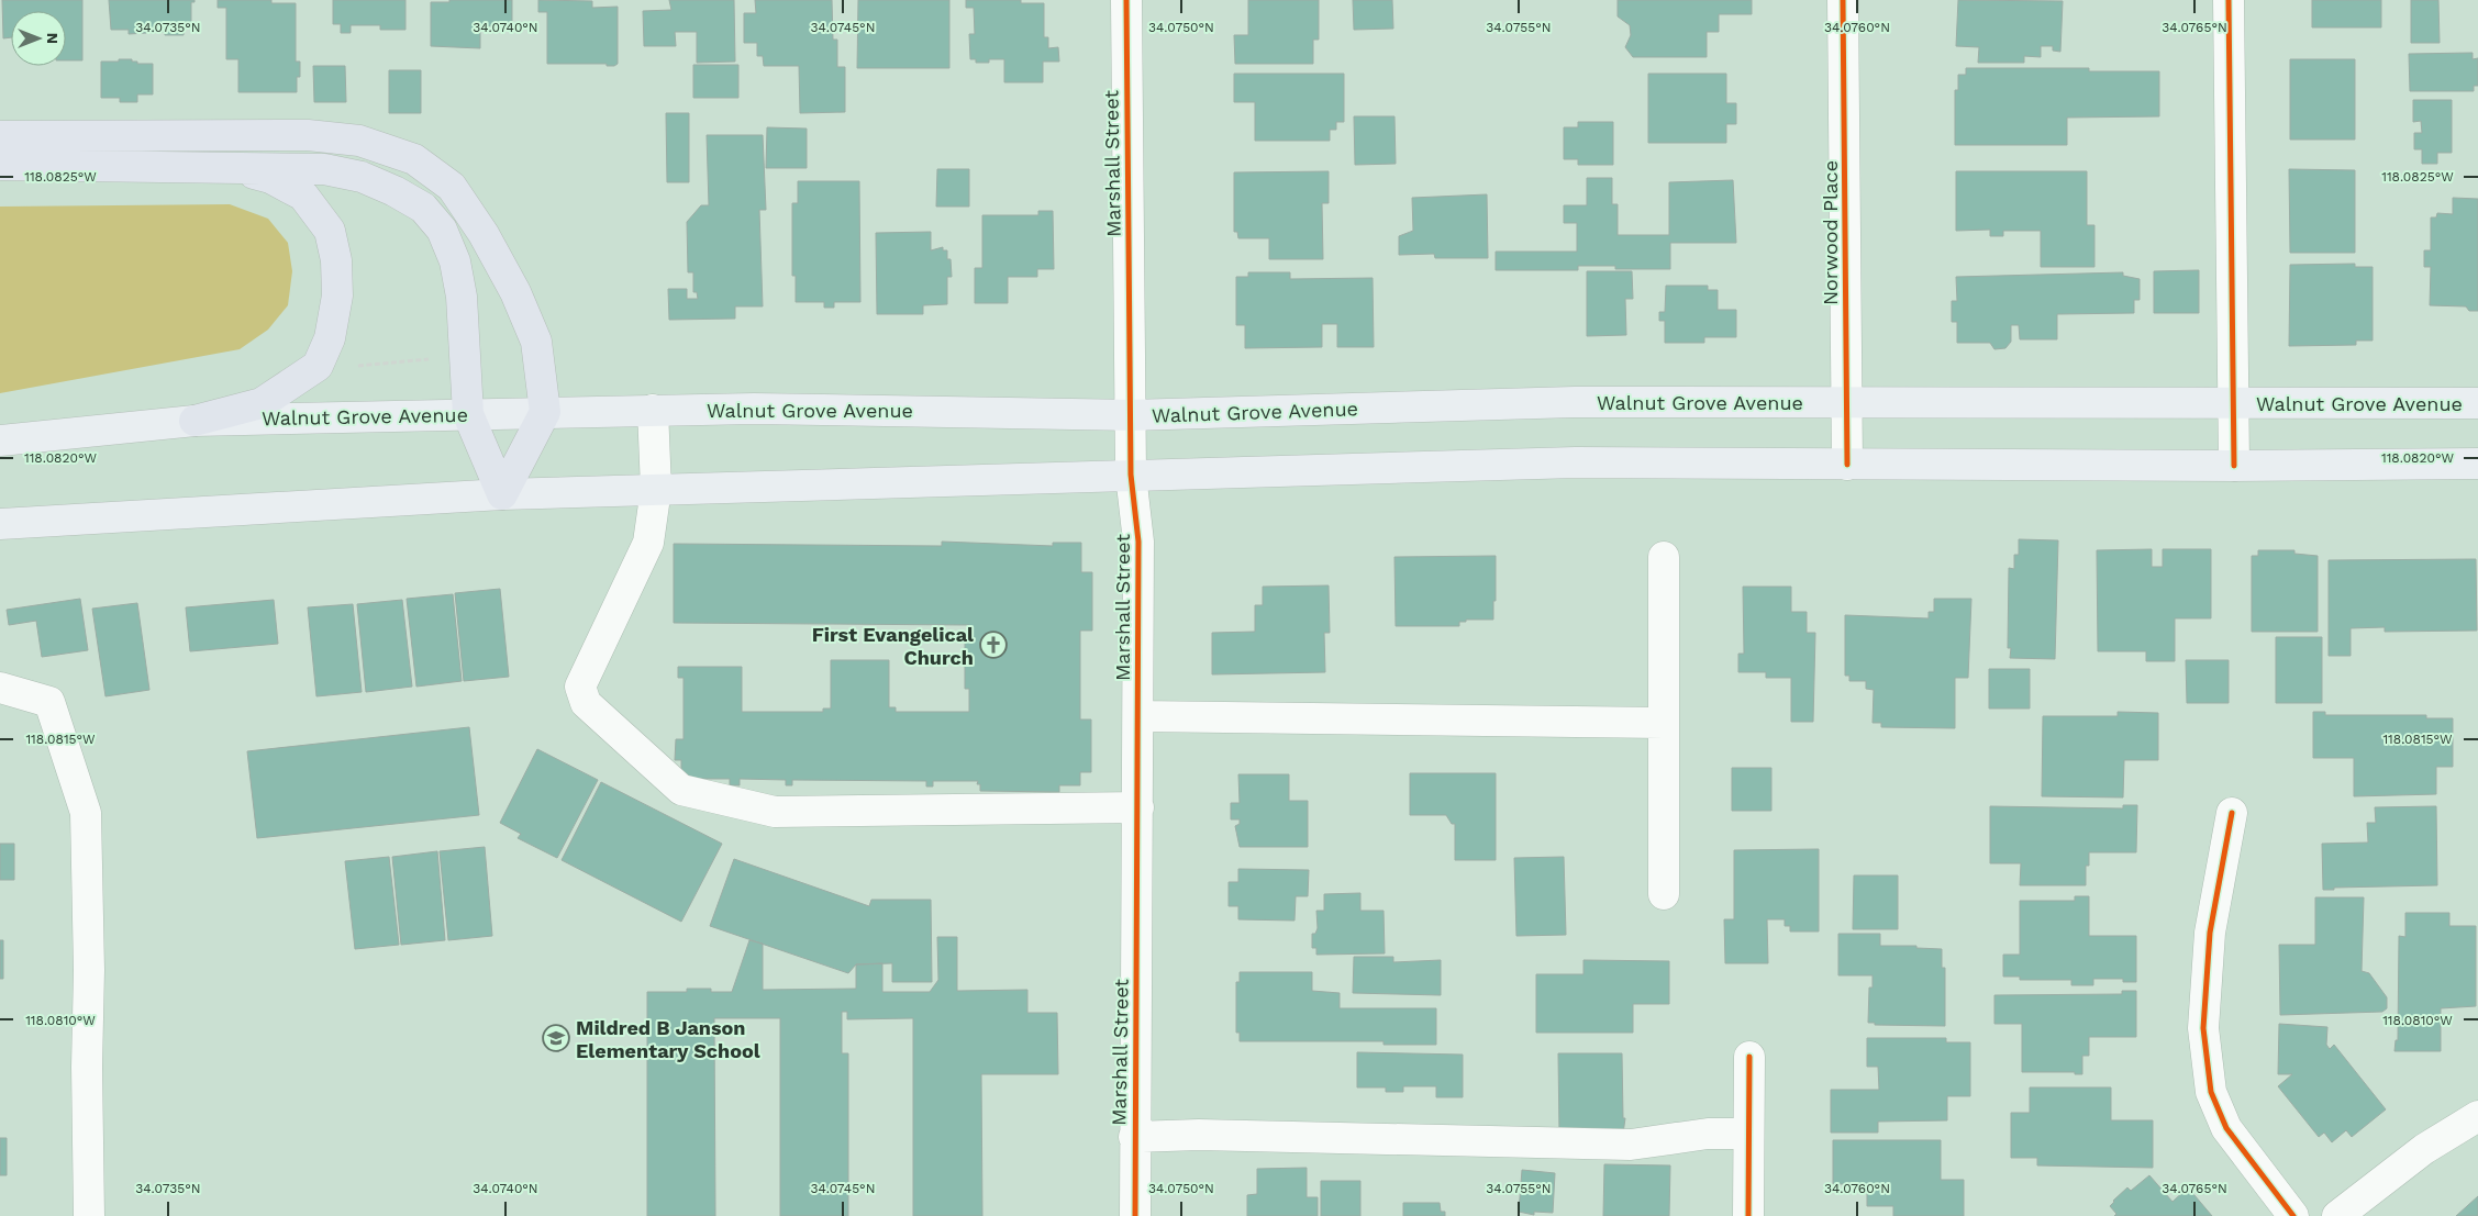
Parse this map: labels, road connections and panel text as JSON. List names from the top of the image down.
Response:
{
  "streets": {
    "main road": ["Walnut Grove Avenue"],
    "street": ["Marshall Street", "Norwood Place"]
  },
  "crossings": [
    ["Marshall Street", "Walnut Grove Avenue"],
    ["Norwood Place", "Walnut Grove Avenue"]
  ],
  "places": {
    "church": ["First Evangelical Church"],
    "school or university": ["Mildred B Janson Elementary School"]
  },
  "north": "right",
  "coordinates": [
    "34.0735°N",
    "34.0740°N",
    "34.0745°N",
    "34.0750°N",
    "34.0755°N",
    "34.0760°N",
    "34.0765°N",
    "118.0825°W",
    "118.0820°W",
    "118.0815°W",
    "118.0810°W"
  ]
}
